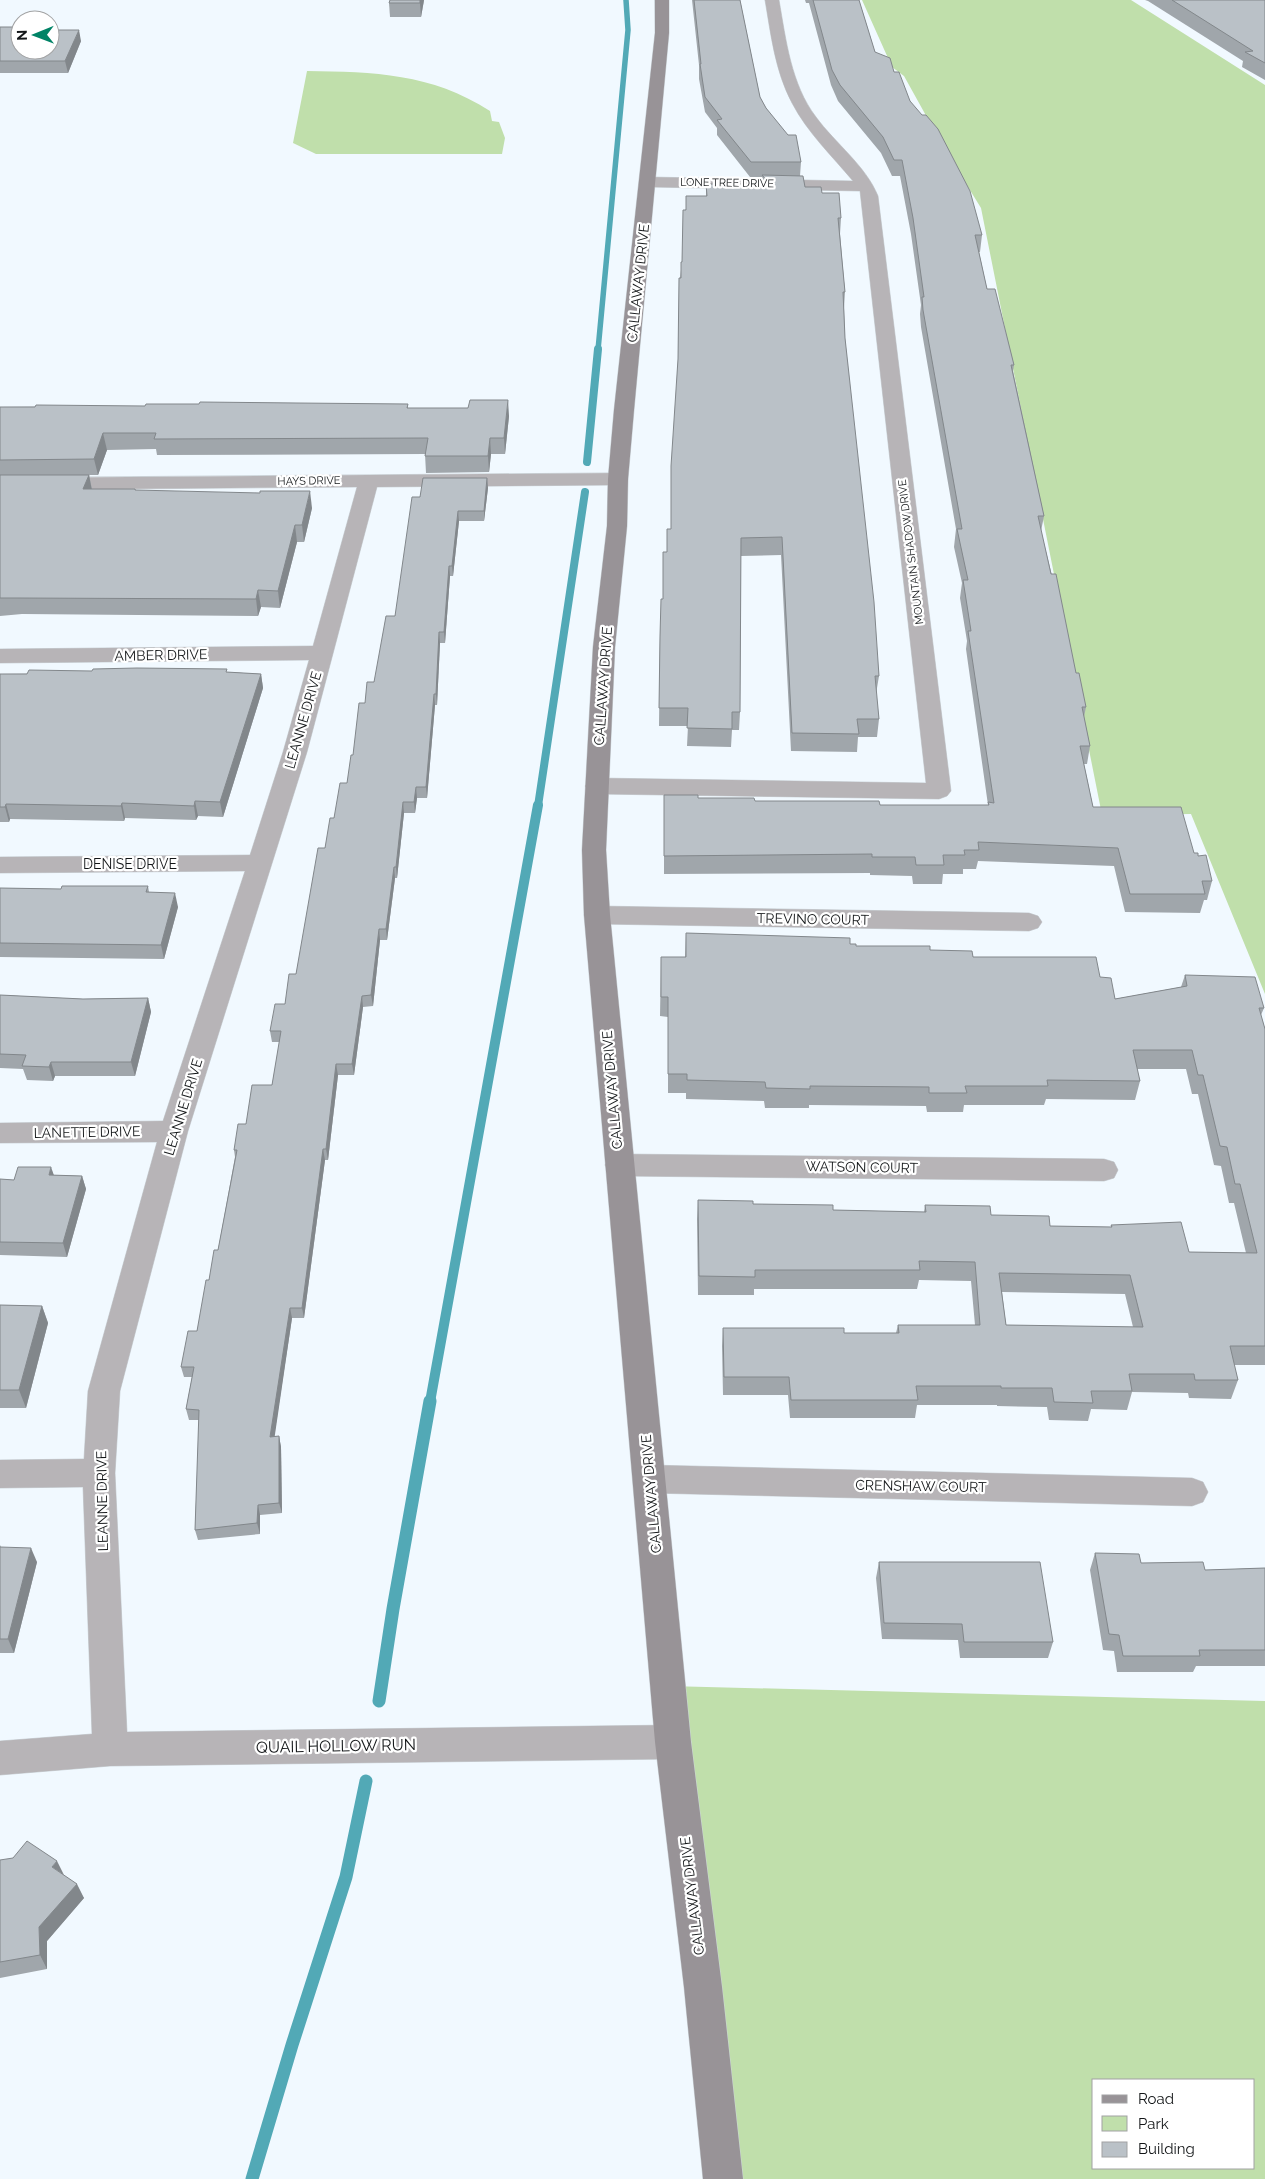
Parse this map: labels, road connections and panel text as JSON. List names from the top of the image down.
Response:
{
  "streets": {
    "street": [
      "LONE TREE DRIVE",
      "CALLAWAY DRIVE",
      "HAYS DRIVE",
      "MOUNTAIN SHADOW DRIVE",
      "AMBER DRIVE",
      "LEANNE DRIVE",
      "DENISE DRIVE",
      "TREVINO COURT",
      "LANETTE DRIVE",
      "WATSON COURT",
      "CRENSHAW COURT",
      "QUAIL HOLLOW RUN"
    ]
  },
  "crossings": [
    ["LONE TREE DRIVE", "CALLAWAY DRIVE"],
    ["LONE TREE DRIVE", "MOUNTAIN SHADOW DRIVE"],
    ["CALLAWAY DRIVE", "HAYS DRIVE"],
    ["CALLAWAY DRIVE", "MOUNTAIN SHADOW DRIVE"],
    ["CALLAWAY DRIVE", "TREVINO COURT"],
    ["CALLAWAY DRIVE", "WATSON COURT"],
    ["CALLAWAY DRIVE", "CRENSHAW COURT"],
    ["CALLAWAY DRIVE", "QUAIL HOLLOW RUN"],
    ["HAYS DRIVE", "LEANNE DRIVE"],
    ["AMBER DRIVE", "LEANNE DRIVE"],
    ["LEANNE DRIVE", "DENISE DRIVE"],
    ["LEANNE DRIVE", "LANETTE DRIVE"],
    ["LEANNE DRIVE", "QUAIL HOLLOW RUN"]
  ],
  "legend": ["Road", "Park", "Building"],
  "north": "left"
}
